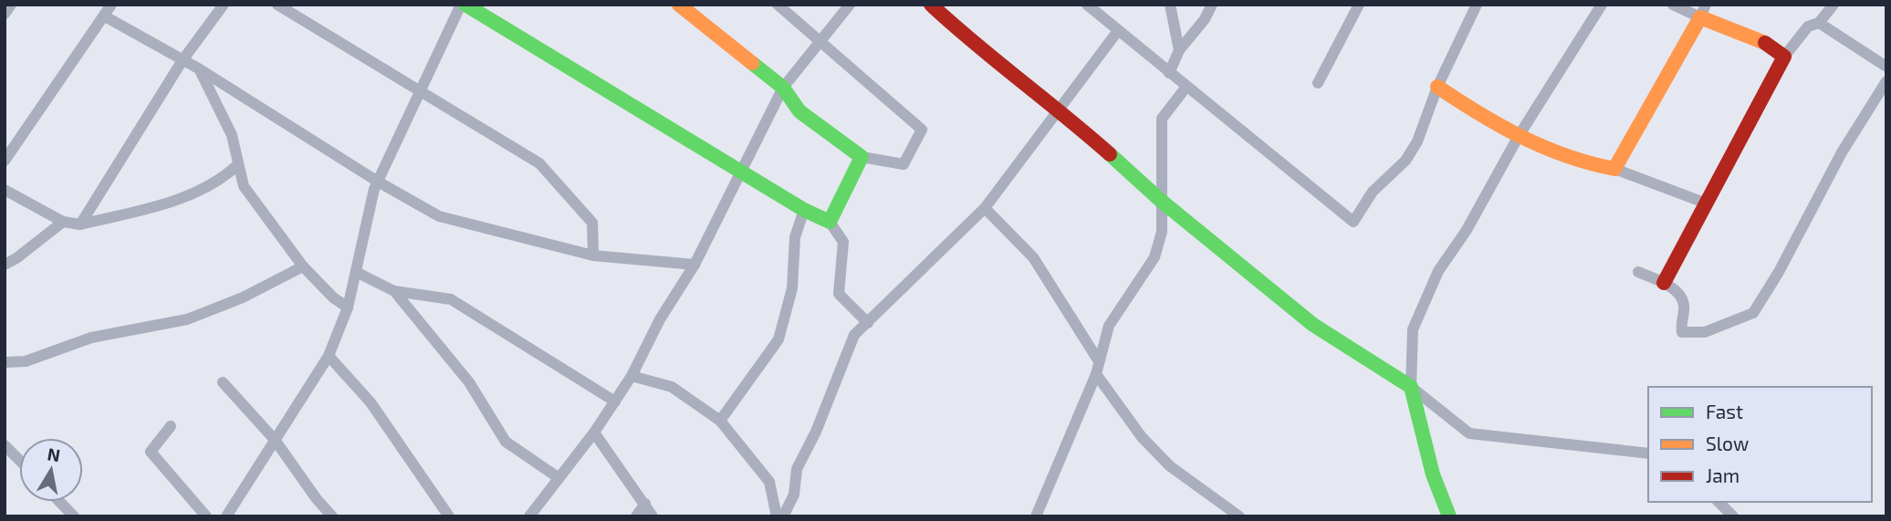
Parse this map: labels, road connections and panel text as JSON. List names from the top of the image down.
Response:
{
  "legend": ["Fast", "Slow", "Jam"],
  "north": "top"
}
